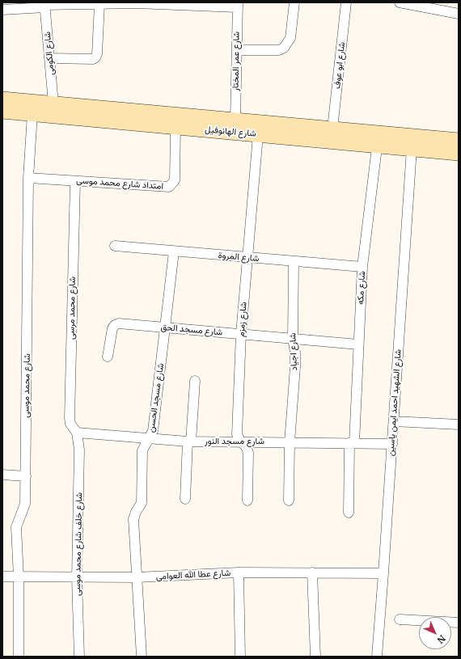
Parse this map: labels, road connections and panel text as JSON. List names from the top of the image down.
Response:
{
  "streets": {
    "street": [
      "شارع الكومى",
      "شارع عمر المختار",
      "شارع ابو عوف",
      "شارع الهانوفيل",
      "امتداد شارع محمد موسى",
      "شارع المروة",
      "شارع مكه",
      "شارع محمد مرسى",
      "شارع زمزم",
      "شارع مسجد الحق",
      "شارع اجياد",
      "شارع محمد موسى",
      "شارع مسجد الحسن",
      "شارع الشهيد احمد ايمن ياسين",
      "شارع مسجد النور",
      "شارع خلف شارع محمد موسى",
      "شارع عطا الله العوامى"
    ]
  },
  "crossings": [
    ["شارع الكومى", "شارع الهانوفيل"],
    ["شارع عمر المختار", "شارع الهانوفيل"],
    ["شارع ابو عوف", "شارع الهانوفيل"],
    ["شارع الهانوفيل", "امتداد شارع محمد موسى"],
    ["شارع الهانوفيل", "شارع مكه"],
    ["شارع الهانوفيل", "شارع زمزم"],
    ["شارع الهانوفيل", "شارع محمد موسى"],
    ["شارع الهانوفيل", "شارع الشهيد احمد ايمن ياسين"],
    ["امتداد شارع محمد موسى", "شارع محمد مرسى"],
    ["امتداد شارع محمد موسى", "شارع محمد موسى"],
    ["شارع المروة", "شارع مكه"],
    ["شارع المروة", "شارع زمزم"],
    ["شارع المروة", "شارع اجياد"],
    ["شارع المروة", "شارع مسجد الحسن"],
    ["شارع مكه", "شارع مسجد الحق"],
    ["شارع مكه", "شارع مسجد النور"],
    ["شارع محمد مرسى", "شارع مسجد النور"],
    ["شارع محمد مرسى", "شارع خلف شارع محمد موسى"],
    ["شارع زمزم", "شارع مسجد الحق"],
    ["شارع زمزم", "شارع مسجد النور"],
    ["شارع مسجد الحق", "شارع اجياد"],
    ["شارع مسجد الحق", "شارع مسجد الحسن"],
    ["شارع اجياد", "شارع مسجد النور"],
    ["شارع محمد موسى", "شارع عطا الله العوامى"],
    ["شارع مسجد الحسن", "شارع مسجد النور"],
    ["شارع مسجد الحسن", "شارع عطا الله العوامى"],
    ["شارع الشهيد احمد ايمن ياسين", "شارع مسجد النور"],
    ["شارع الشهيد احمد ايمن ياسين", "شارع عطا الله العوامى"],
    ["شارع مسجد النور", "شارع خلف شارع محمد موسى"],
    ["شارع خلف شارع محمد موسى", "شارع عطا الله العوامى"]
  ],
  "north": "bottom right"
}
